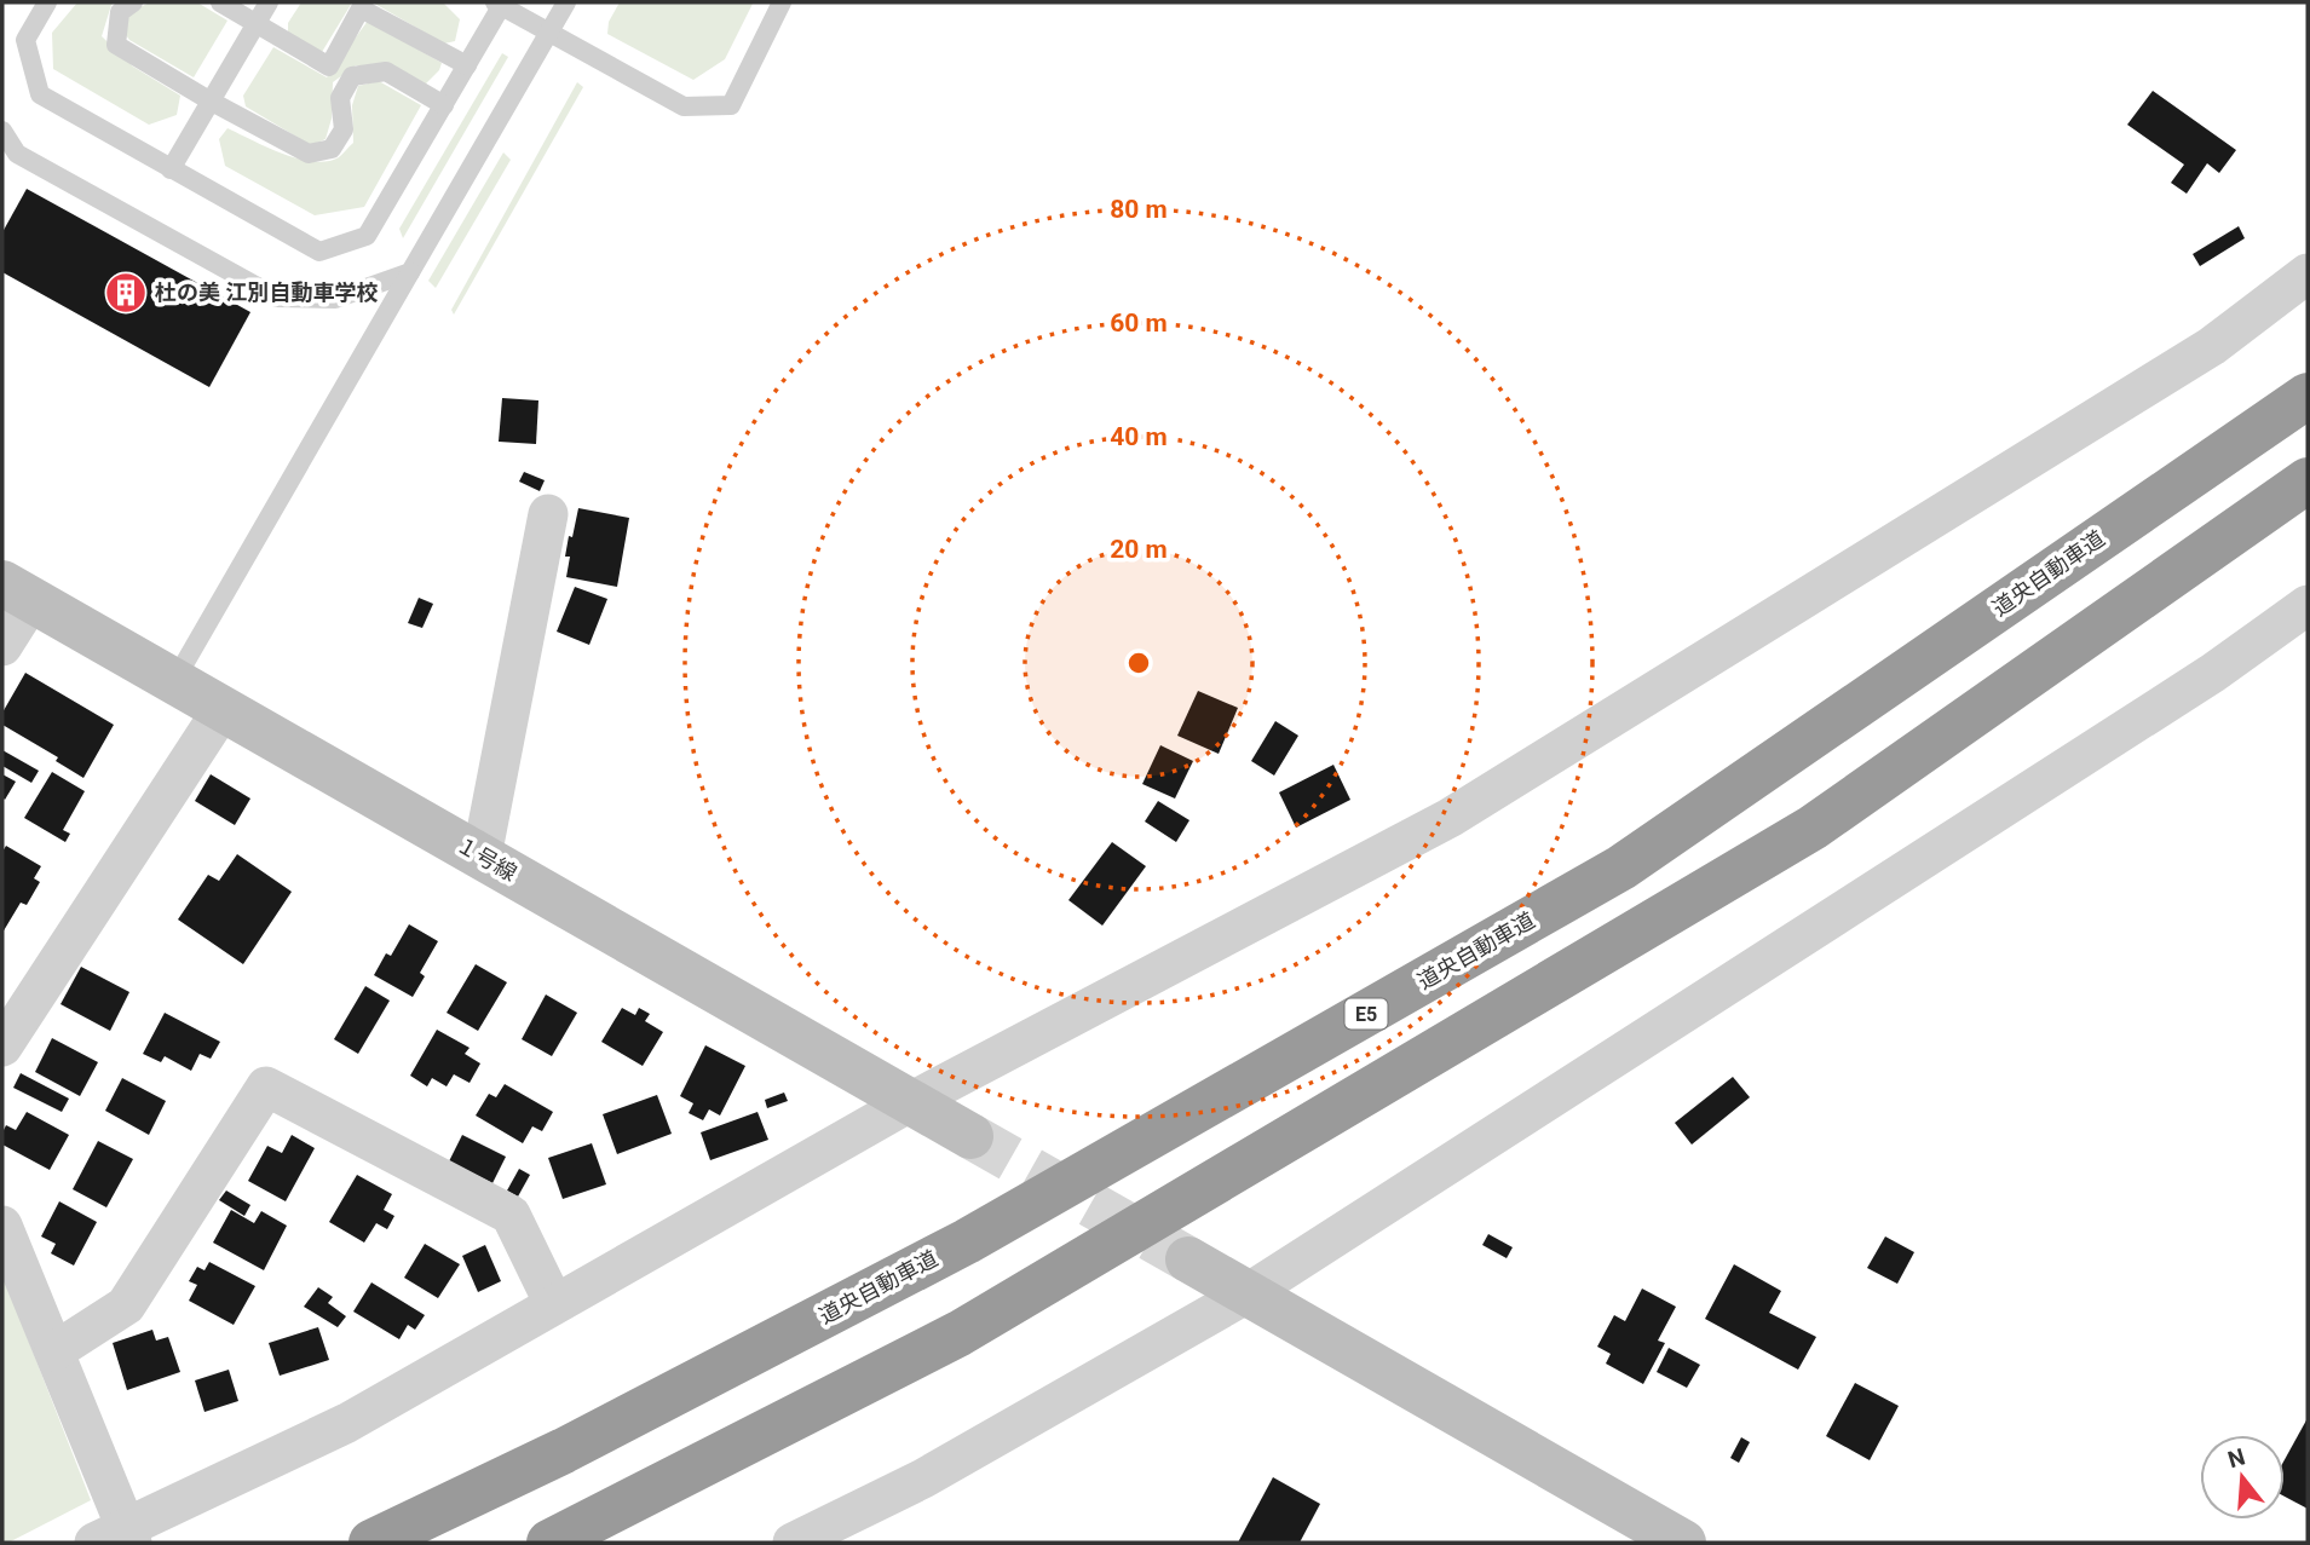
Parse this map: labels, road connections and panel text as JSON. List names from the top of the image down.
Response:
{
  "streets": {
    "highway": ["道央自動車道", "E5"],
    "street": ["１号線"]
  },
  "places": {
    "building": ["杜の美 江別自動車学校"]
  },
  "north": "top",
  "rings": [
    "80 m",
    "60 m",
    "40 m",
    "20 m"
  ]
}
